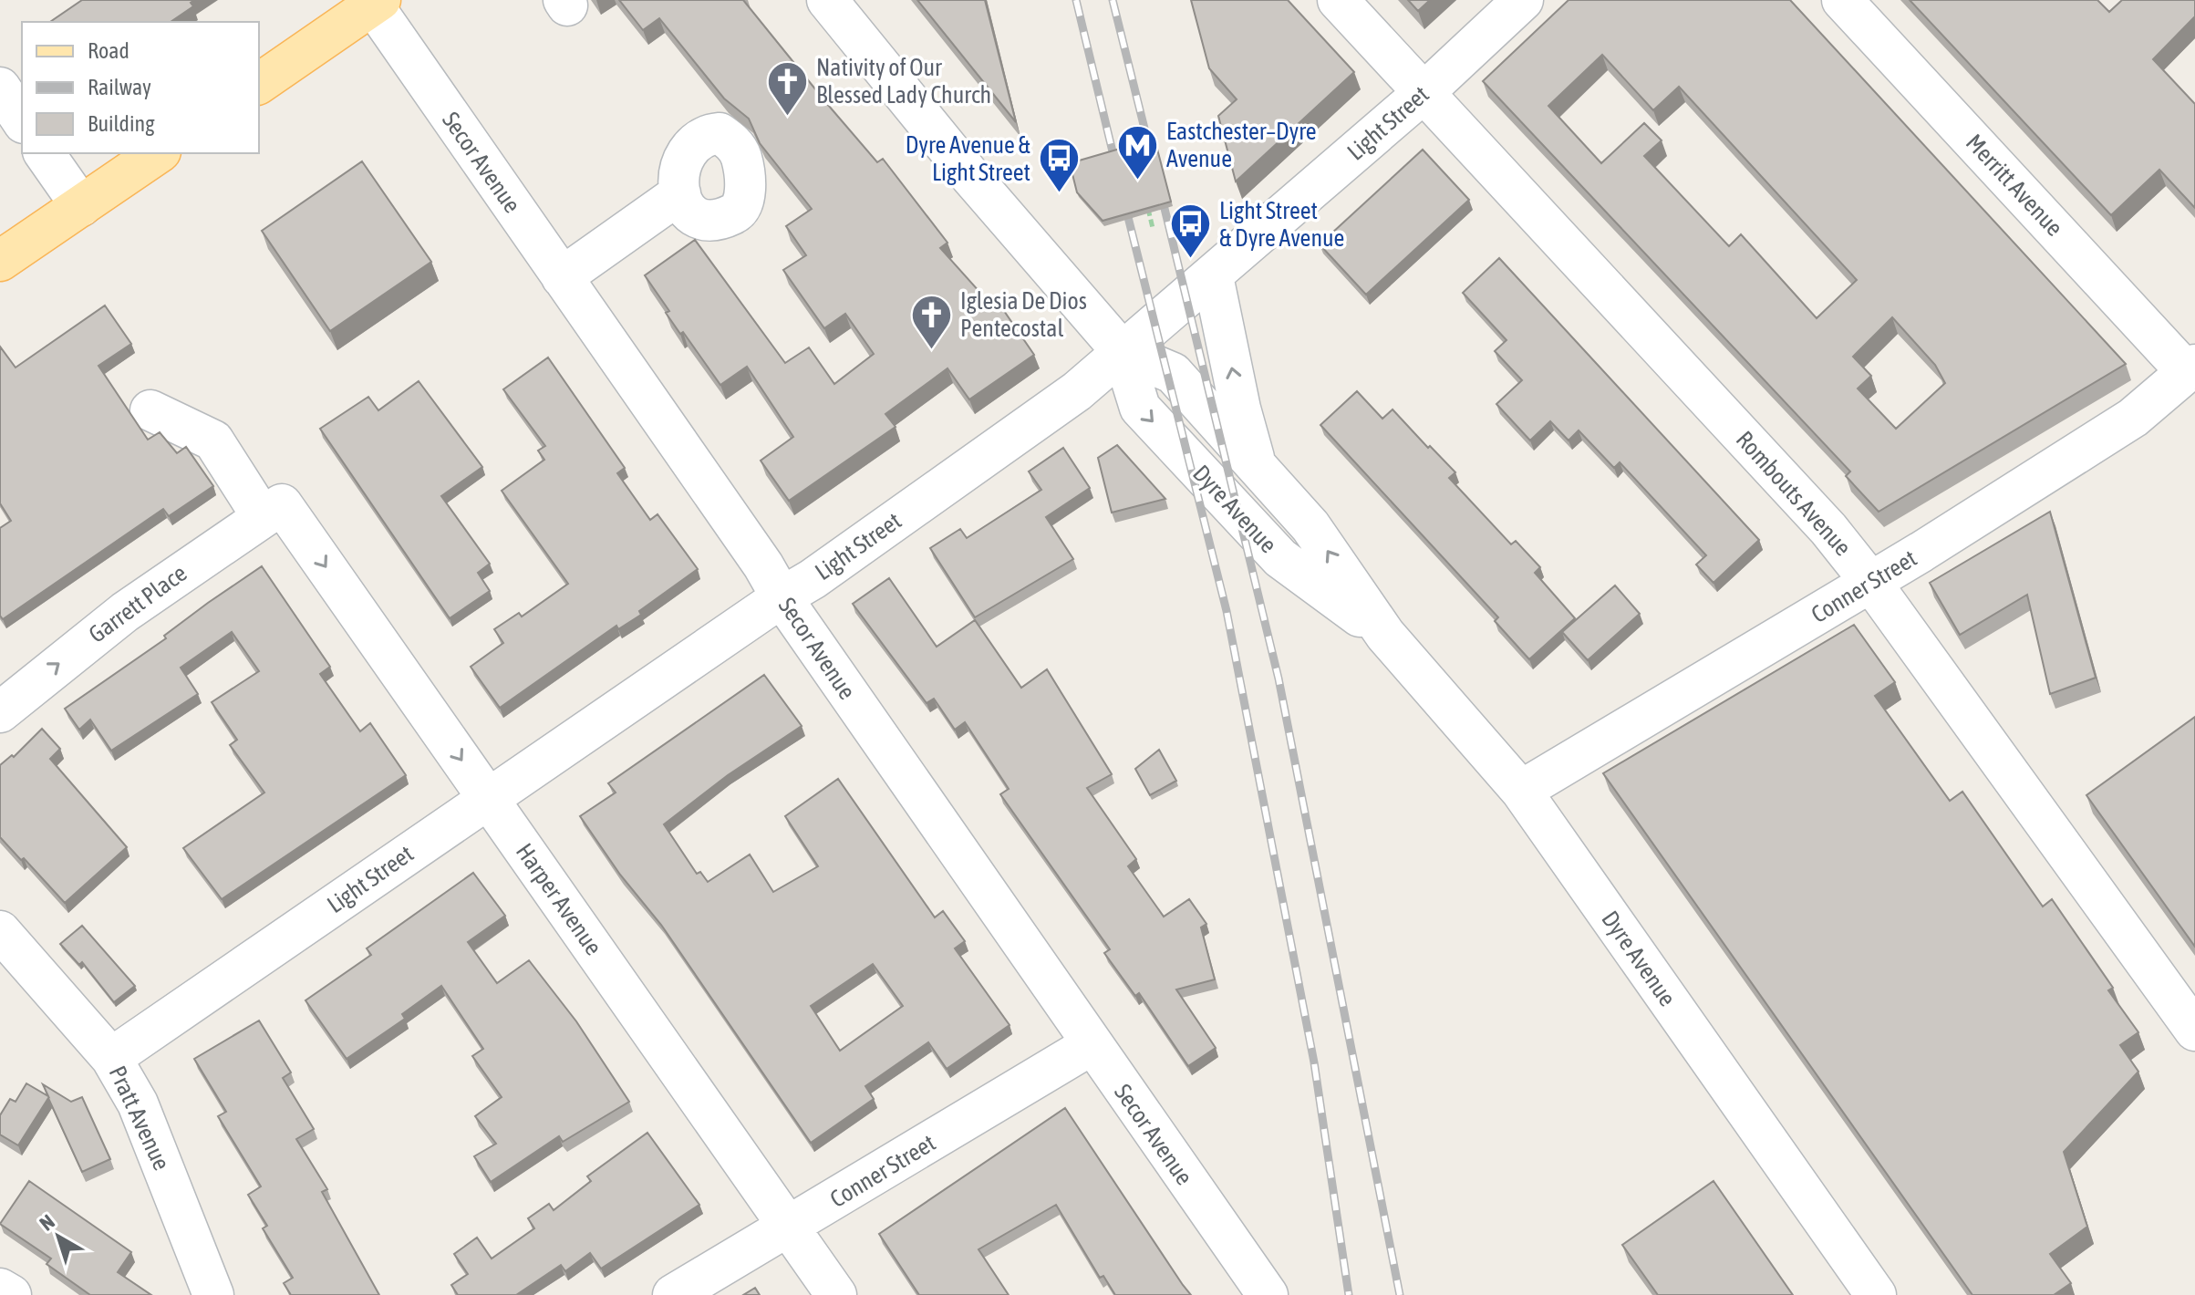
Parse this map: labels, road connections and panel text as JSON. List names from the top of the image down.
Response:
{
  "streets": {
    "street": [
      "Light Street",
      "Secor Avenue",
      "Merritt Avenue",
      "Rombouts Avenue",
      "Dyre Avenue",
      "Conner Street",
      "Garrett Place",
      "Harper Avenue",
      "Pratt Avenue"
    ]
  },
  "crossings": [
    ["Light Street", "Secor Avenue"],
    ["Light Street", "Rombouts Avenue"],
    ["Light Street", "Dyre Avenue"],
    ["Light Street", "Harper Avenue"],
    ["Light Street", "Pratt Avenue"],
    ["Secor Avenue", "Conner Street"],
    ["Merritt Avenue", "Conner Street"],
    ["Rombouts Avenue", "Conner Street"],
    ["Dyre Avenue", "Conner Street"],
    ["Conner Street", "Harper Avenue"],
    ["Garrett Place", "Harper Avenue"]
  ],
  "one_way": ["Garrett Place"],
  "places": {
    "church": ["Nativity of Our Blessed Lady Church", "Iglesia De Dios Pentecostal"],
    "metro station": ["Eastchester–Dyre Avenue"],
    "bus stop": ["Dyre Avenue & Light Street", "Light Street & Dyre Avenue"]
  },
  "legend": ["Road", "Railway", "Building"],
  "north": "top left"
}
